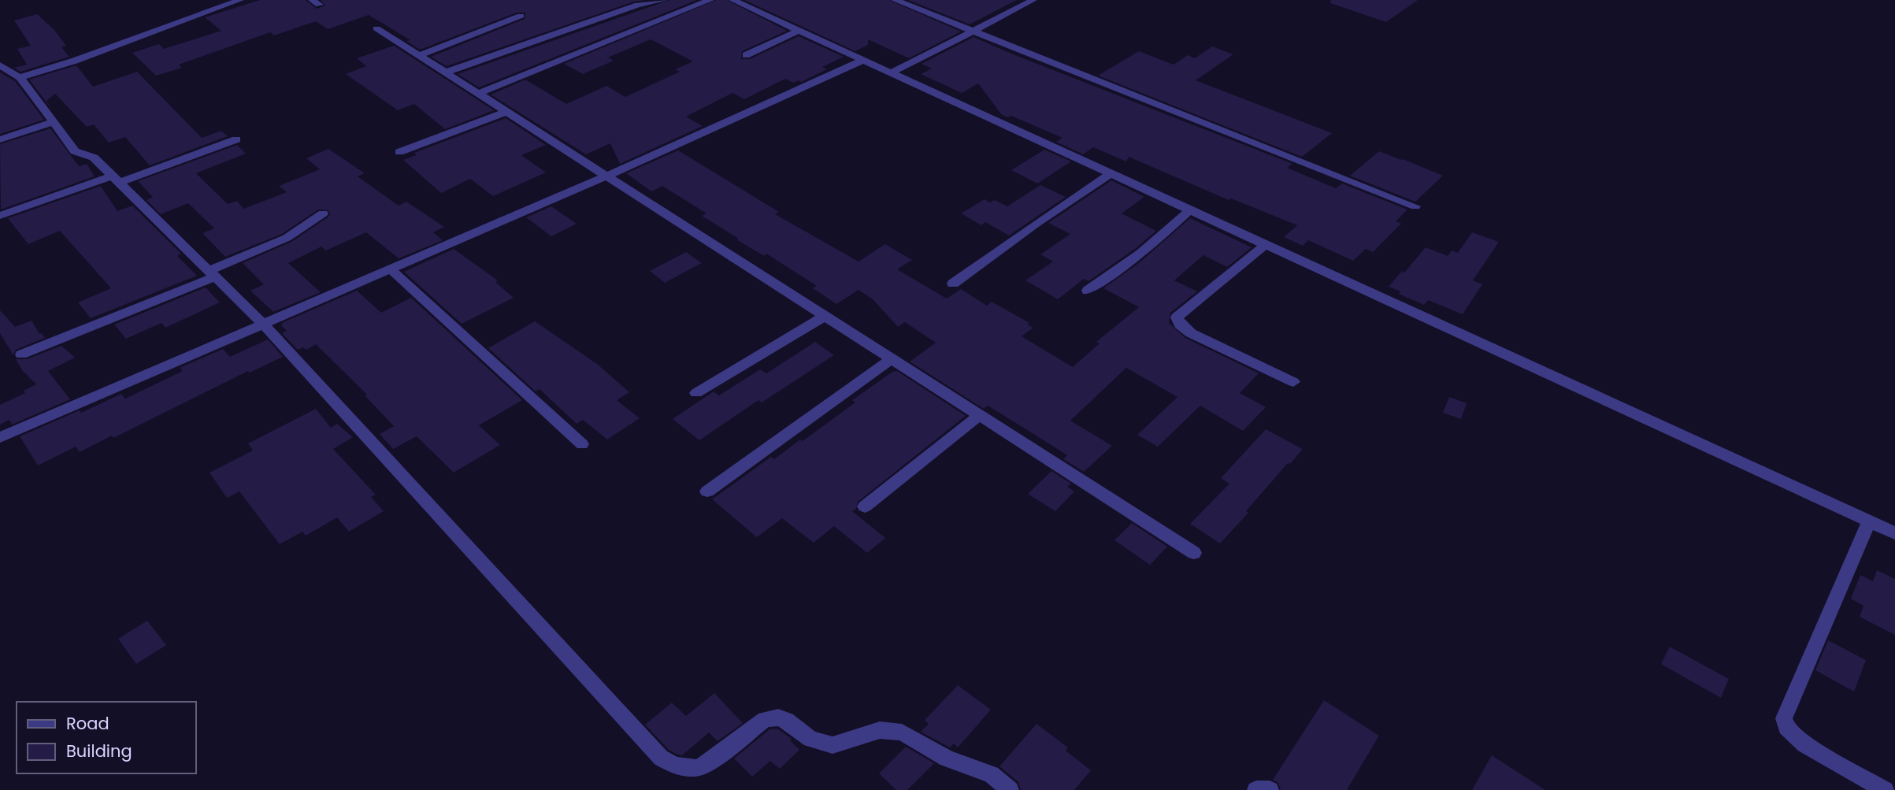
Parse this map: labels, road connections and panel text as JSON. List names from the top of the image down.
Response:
{
  "legend": ["Road", "Building"]
}
